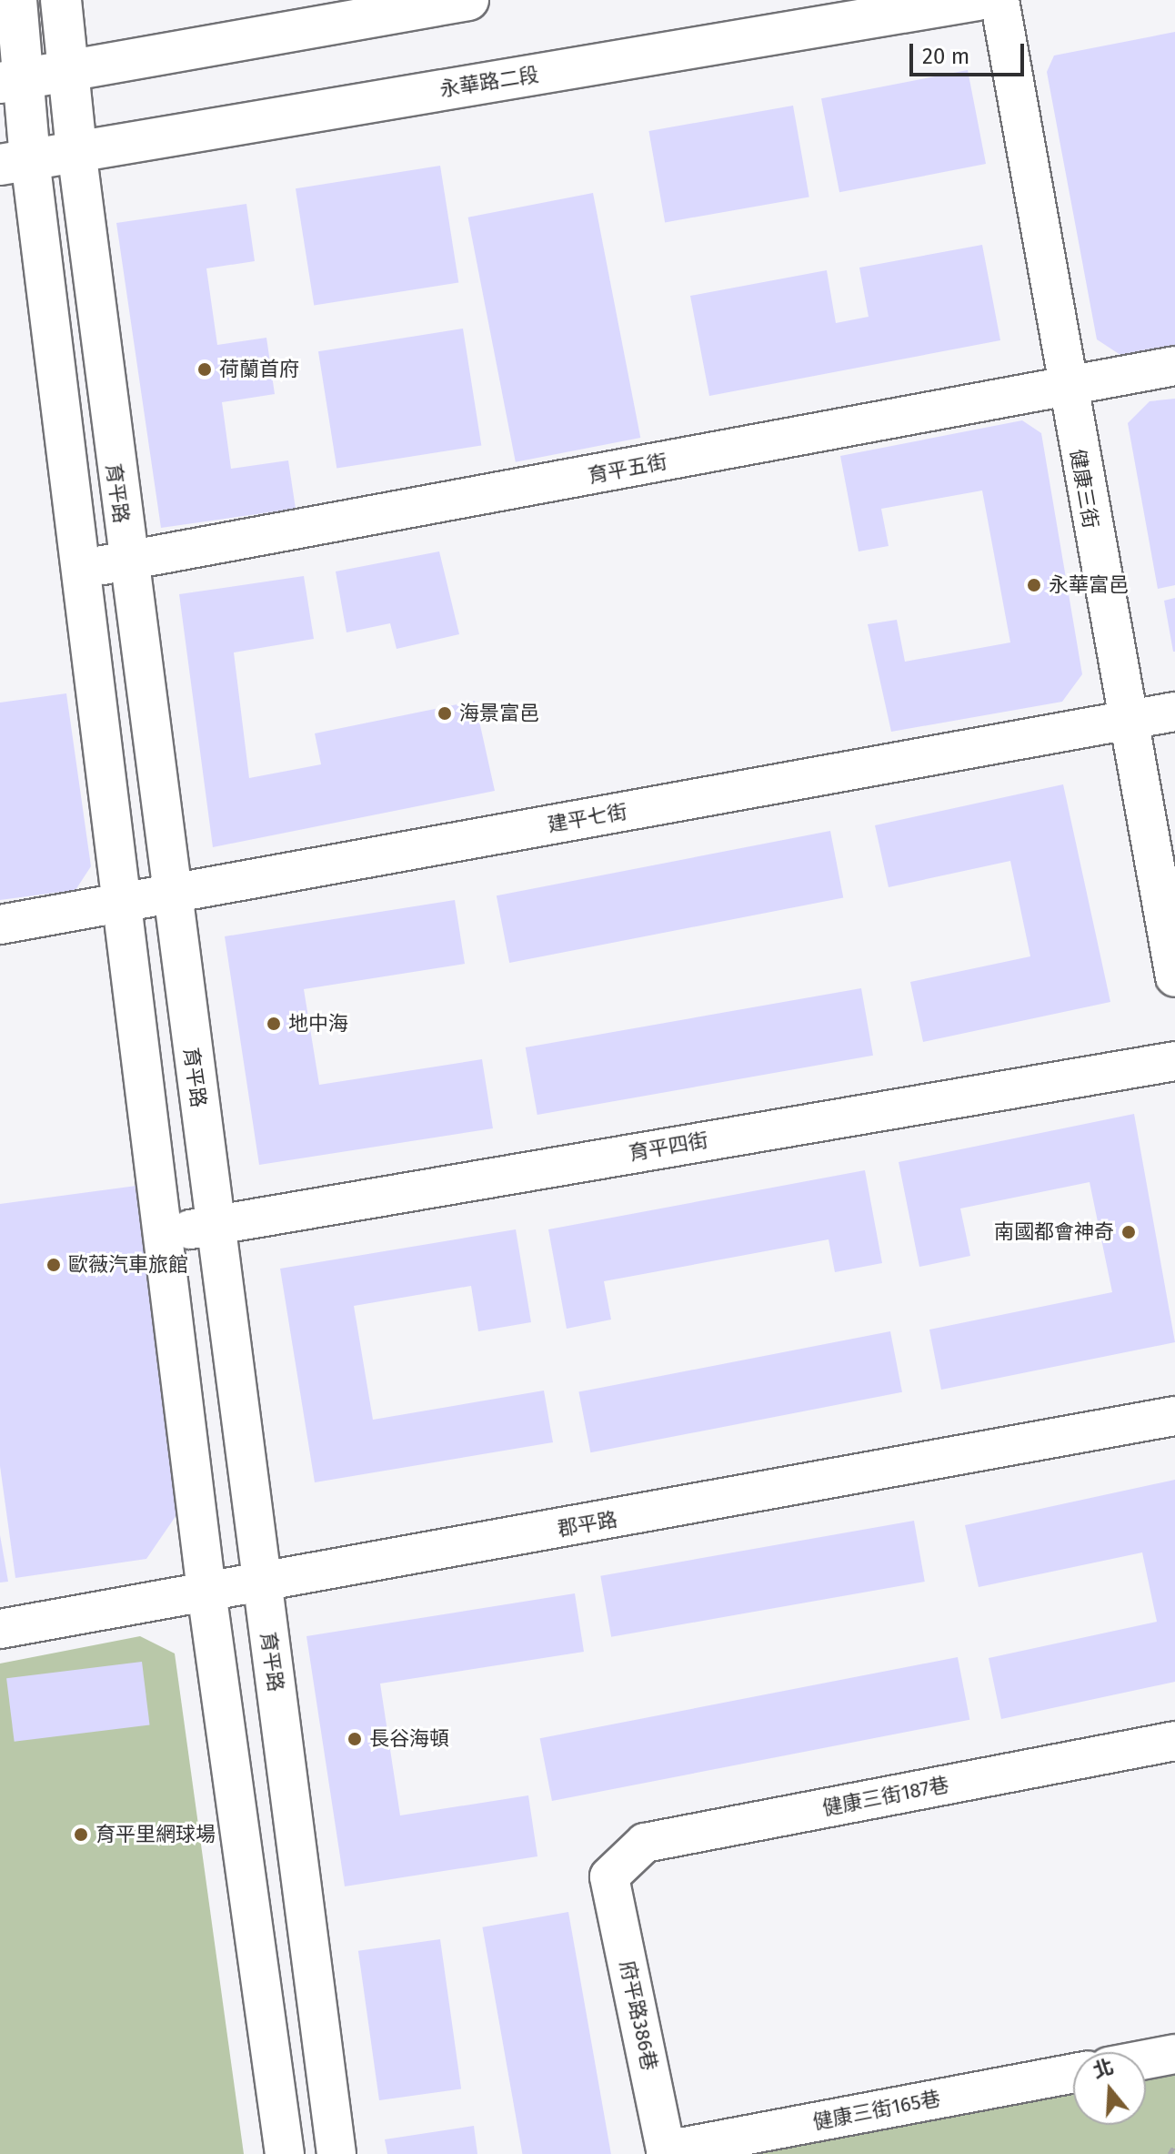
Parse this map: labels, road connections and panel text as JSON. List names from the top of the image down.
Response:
{
  "streets": {
    "street": [
      "永華路二段",
      "育平五街",
      "健康三街",
      "育平路",
      "建平七街",
      "育平四街",
      "郡平路",
      "健康三街187巷",
      "府平路386巷",
      "健康三街165巷"
    ]
  },
  "crossings": [
    ["永華路二段", "育平路"],
    ["育平五街", "健康三街"],
    ["育平五街", "育平路"],
    ["健康三街", "建平七街"],
    ["育平路", "建平七街"],
    ["育平路", "育平四街"],
    ["育平路", "郡平路"],
    ["健康三街187巷", "府平路386巷"],
    ["府平路386巷", "健康三街165巷"]
  ],
  "places": [
    "荷蘭首府",
    "永華富邑",
    "海景富邑",
    "地中海",
    "南國都會神奇",
    "歐薇汽車旅館",
    "長谷海頓",
    "育平里網球場"
  ],
  "scale_bar": "20 m",
  "north": "top"
}
